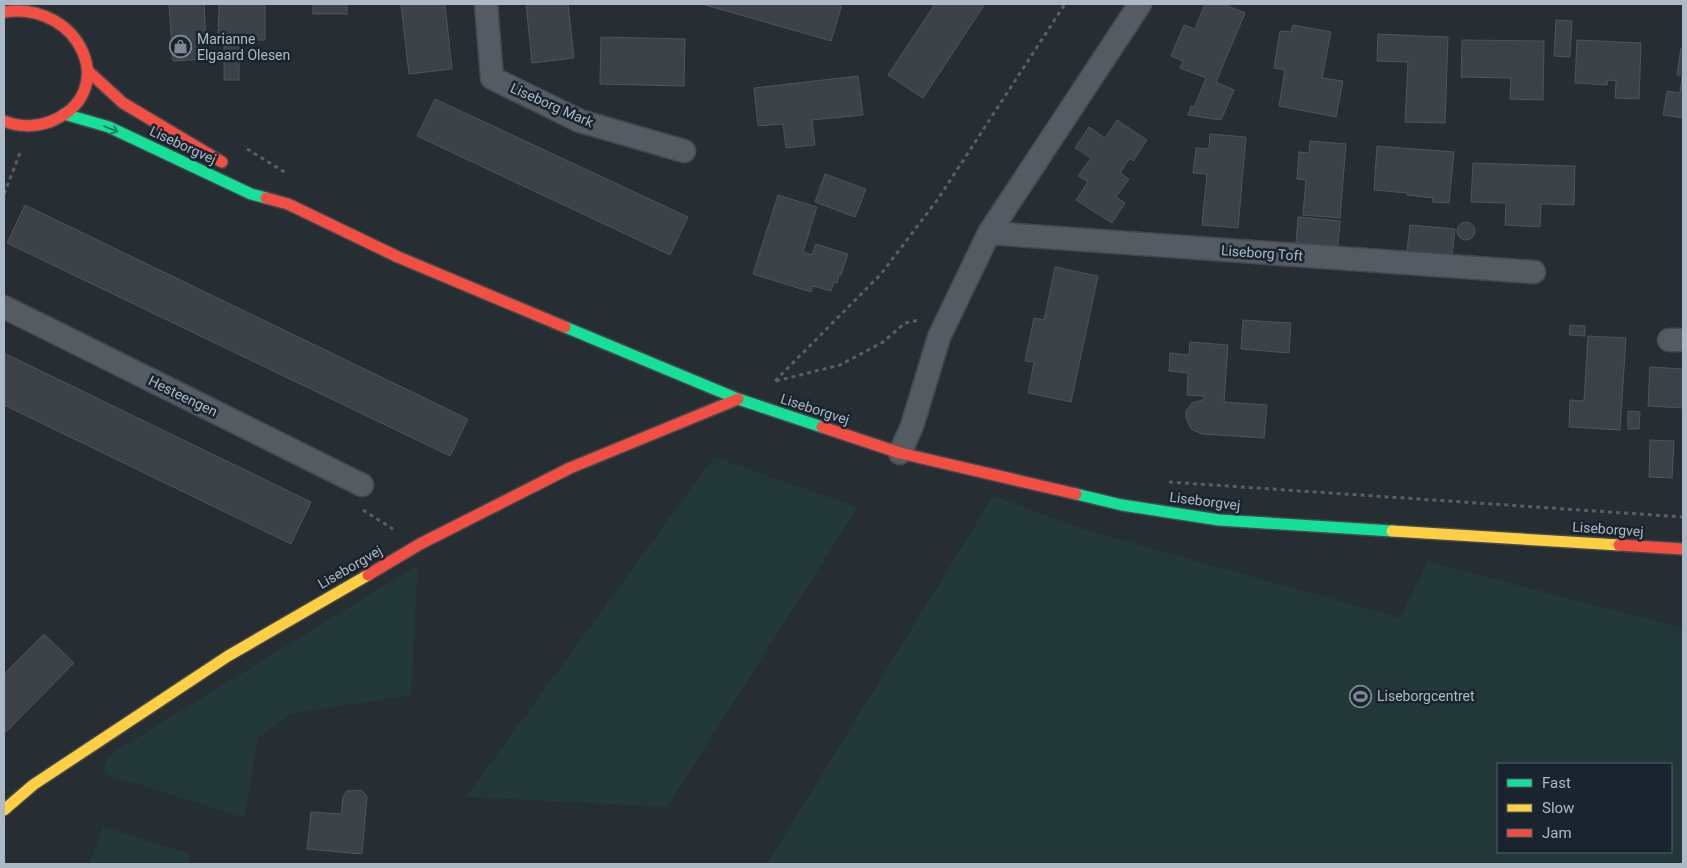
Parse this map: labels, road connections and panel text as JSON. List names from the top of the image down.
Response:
{
  "streets": {
    "street": [
      "Liseborg Mark",
      "Liseborgvej",
      "Liseborg Toft",
      "Hesteengen"
    ]
  },
  "places": {
    "shop": ["Marianne Elgaard Olesen"],
    "sports": ["Liseborgcentret"]
  },
  "legend": ["Fast", "Slow", "Jam"]
}
